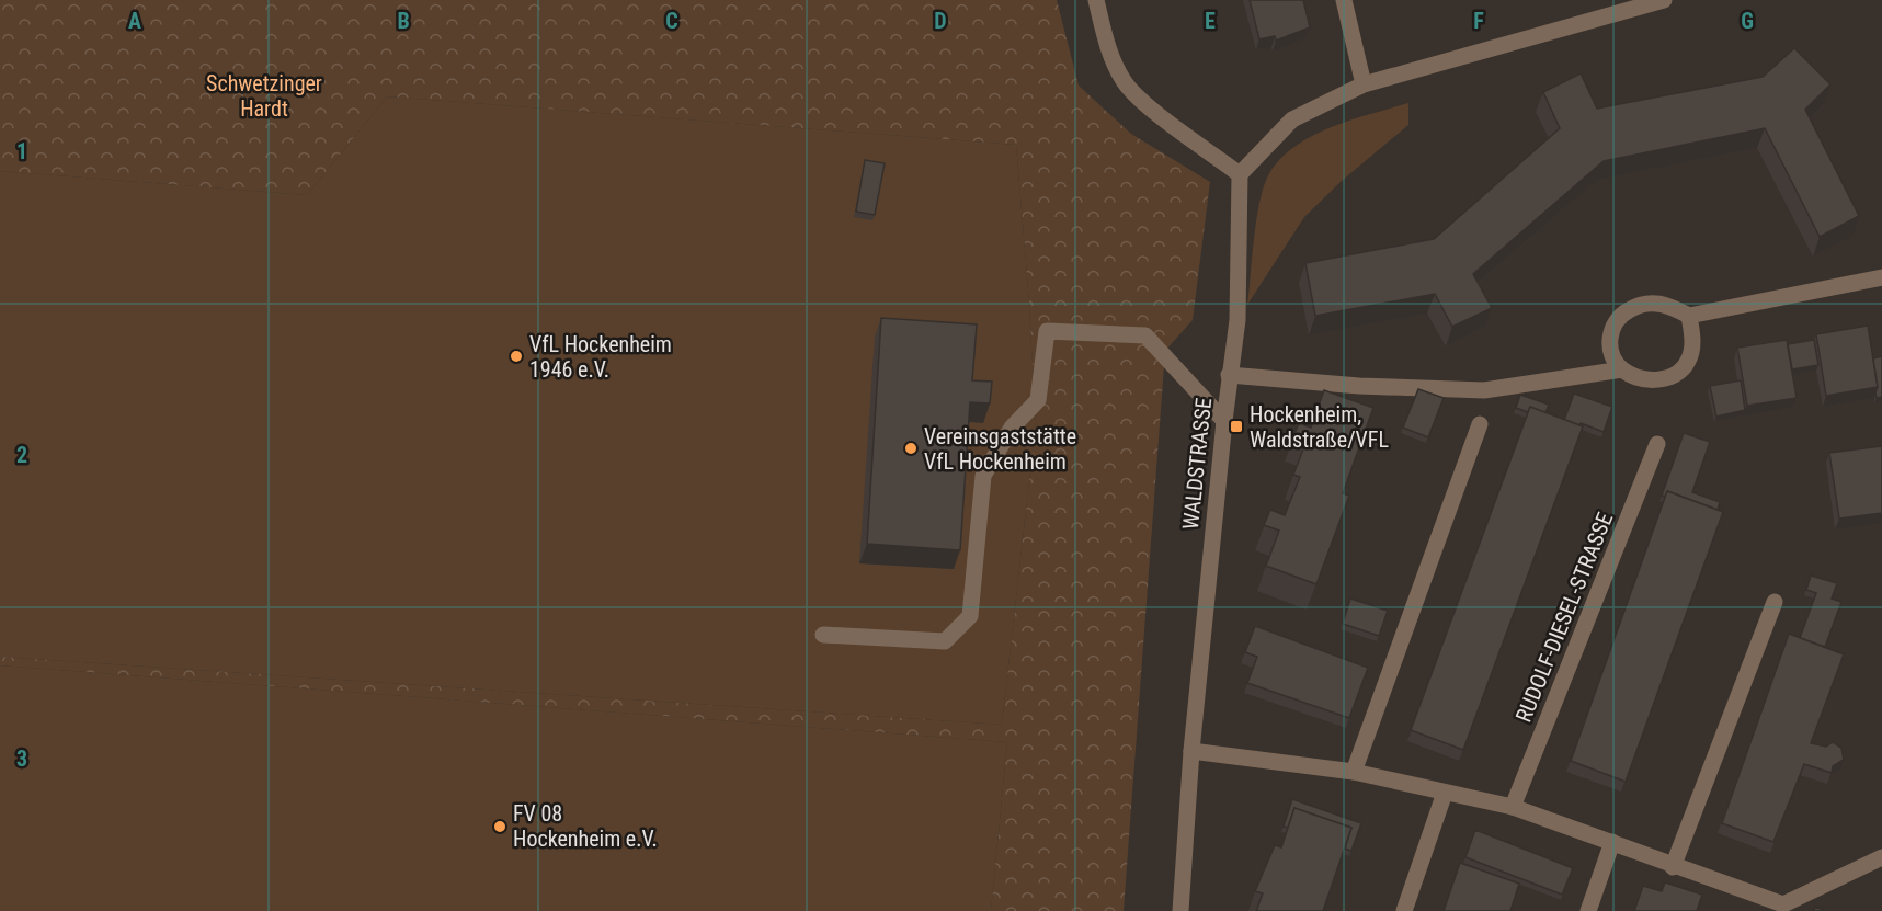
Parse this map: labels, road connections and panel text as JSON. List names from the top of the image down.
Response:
{
  "streets": {
    "street": ["WALDSTRASSE", "RUDOLF-DIESEL-STRASSE"]
  },
  "parks": ["Schwetzinger Hardt"],
  "places": {
    "other": ["VfL Hockenheim 1946 e.V.", "Vereinsgaststätte VfL Hockenheim", "FV 08 Hockenheim e.V."],
    "transit": ["Hockenheim, Waldstraße/VFL"]
  },
  "grid": {
    "columns": [
      "A",
      "B",
      "C",
      "D",
      "E",
      "F",
      "G"
    ],
    "rows": ["1", "2", "3"]
  }
}
